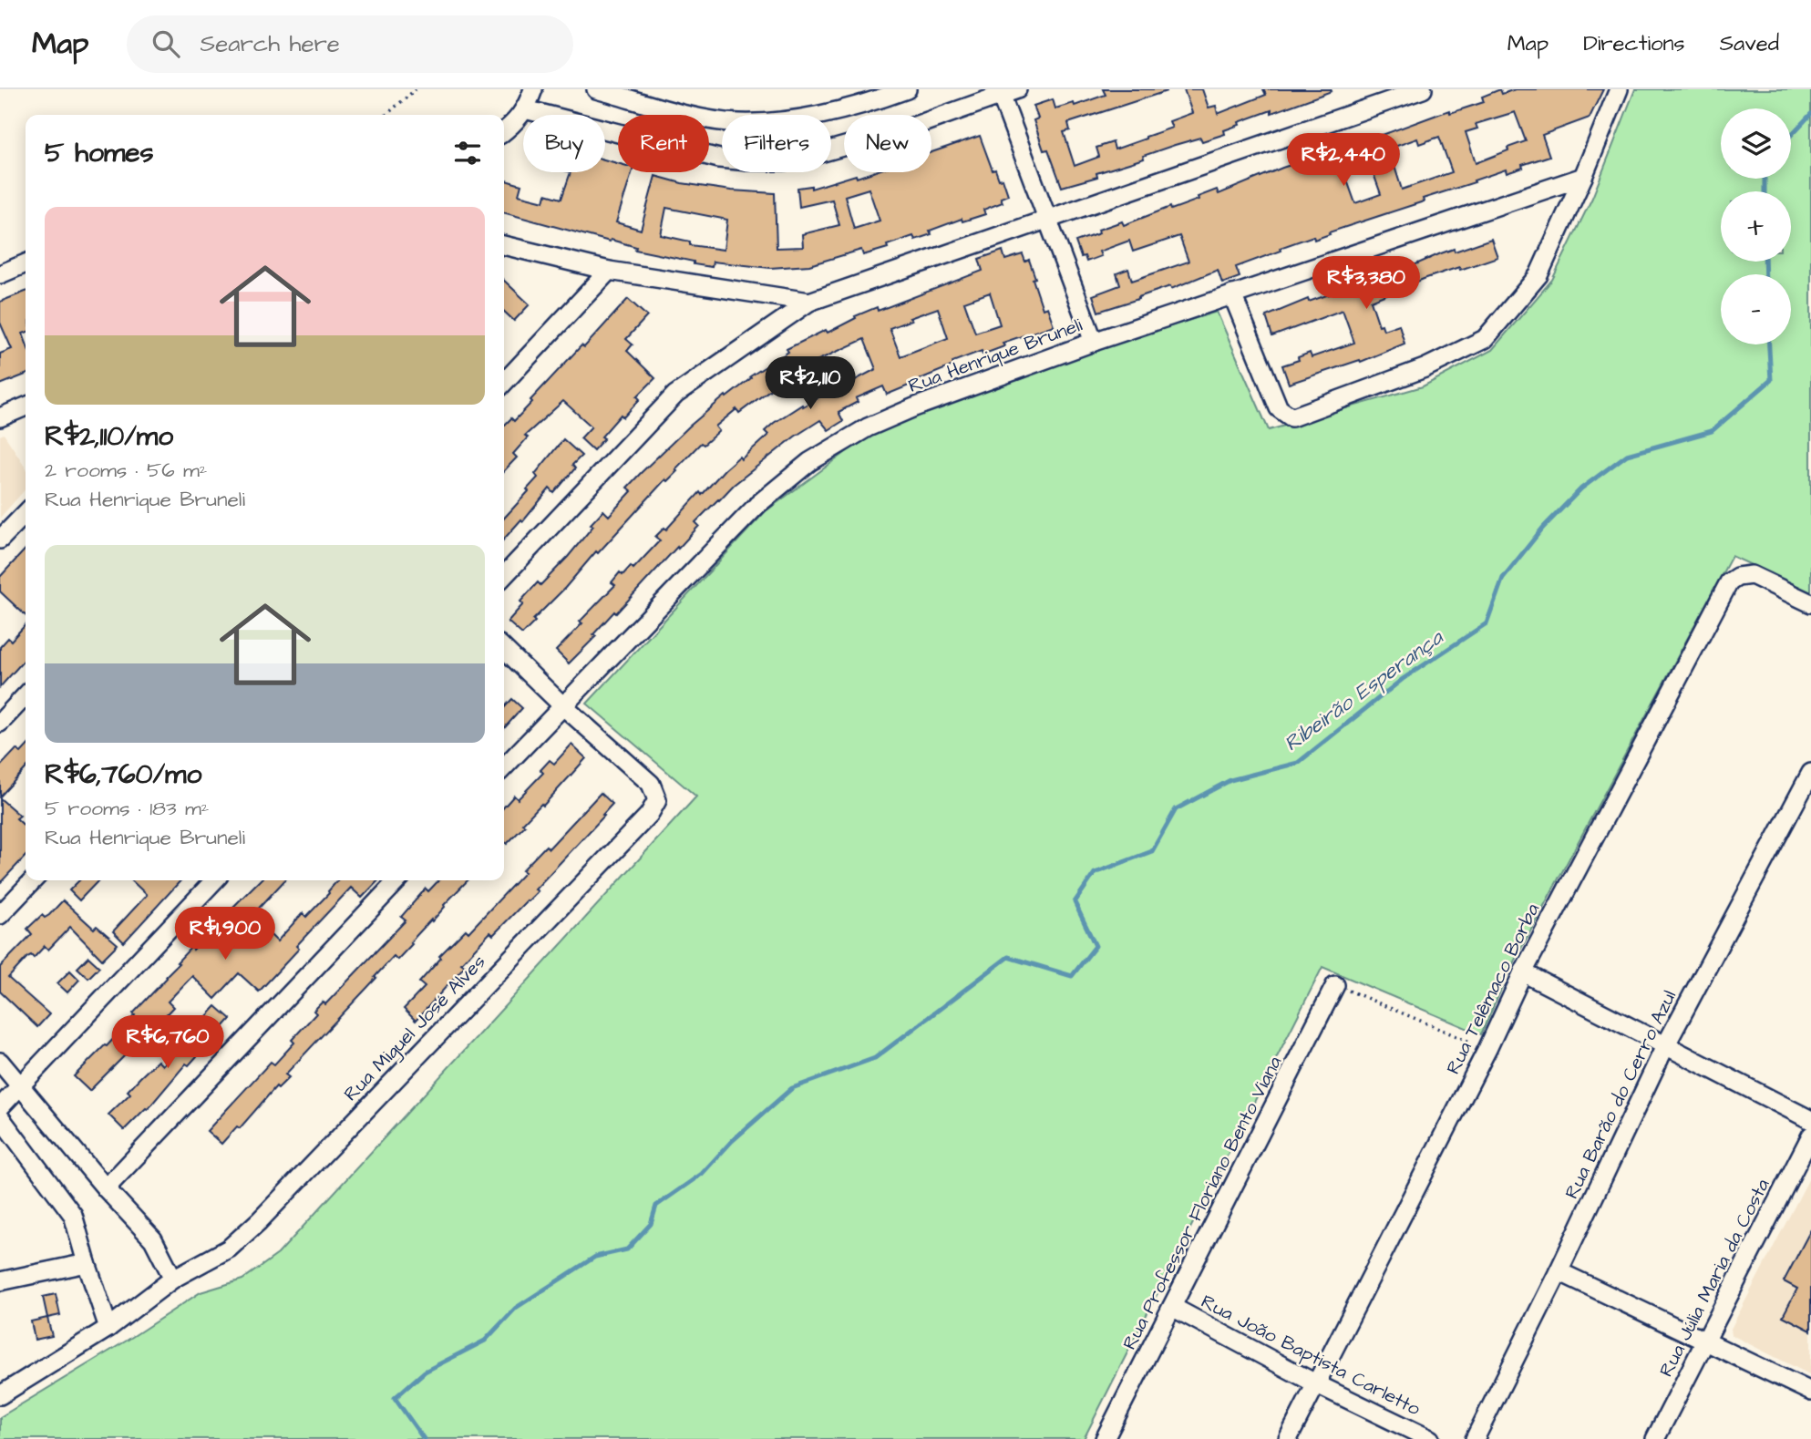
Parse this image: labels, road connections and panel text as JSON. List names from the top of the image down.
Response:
{
  "streets": {
    "street": [
      "Rua Henrique Bruneli",
      "Rua Telêmaco Borba",
      "Rua Miguel José Alves",
      "Rua Barão do Cerro Azul",
      "Rua Professor Floriano Bento Viana",
      "Rua Júlia Maria da Costa",
      "Rua João Baptista Carletto"
    ]
  },
  "crossings": [
    ["Rua Henrique Bruneli", "Rua Miguel José Alves"],
    ["Rua Telêmaco Borba", "Rua João Baptista Carletto"],
    ["Rua Professor Floriano Bento Viana", "Rua João Baptista Carletto"]
  ],
  "water": ["Ribeirão Esperança"],
  "page": {
    "header": "Map",
    "search": "Search here",
    "nav": ["Map", "Directions", "Saved"],
    "map_buttons": ["+", "−"],
    "chip": [
      "Buy",
      "Rent",
      "Filters",
      "New"
    ],
    "heading": "5 homes",
    "price": [
      "R$2,440",
      "R$3,380",
      "R$2,110",
      "R$1,900",
      "R$6,760"
    ],
    "list": [
      {
        "name": "R$2,110/mo",
        "note": "2 rooms · 56 m² · Rua Henrique Bruneli"
      },
      {
        "name": "R$6,760/mo",
        "note": "5 rooms · 183 m² · Rua Henrique Bruneli"
      }
    ]
  }
}
